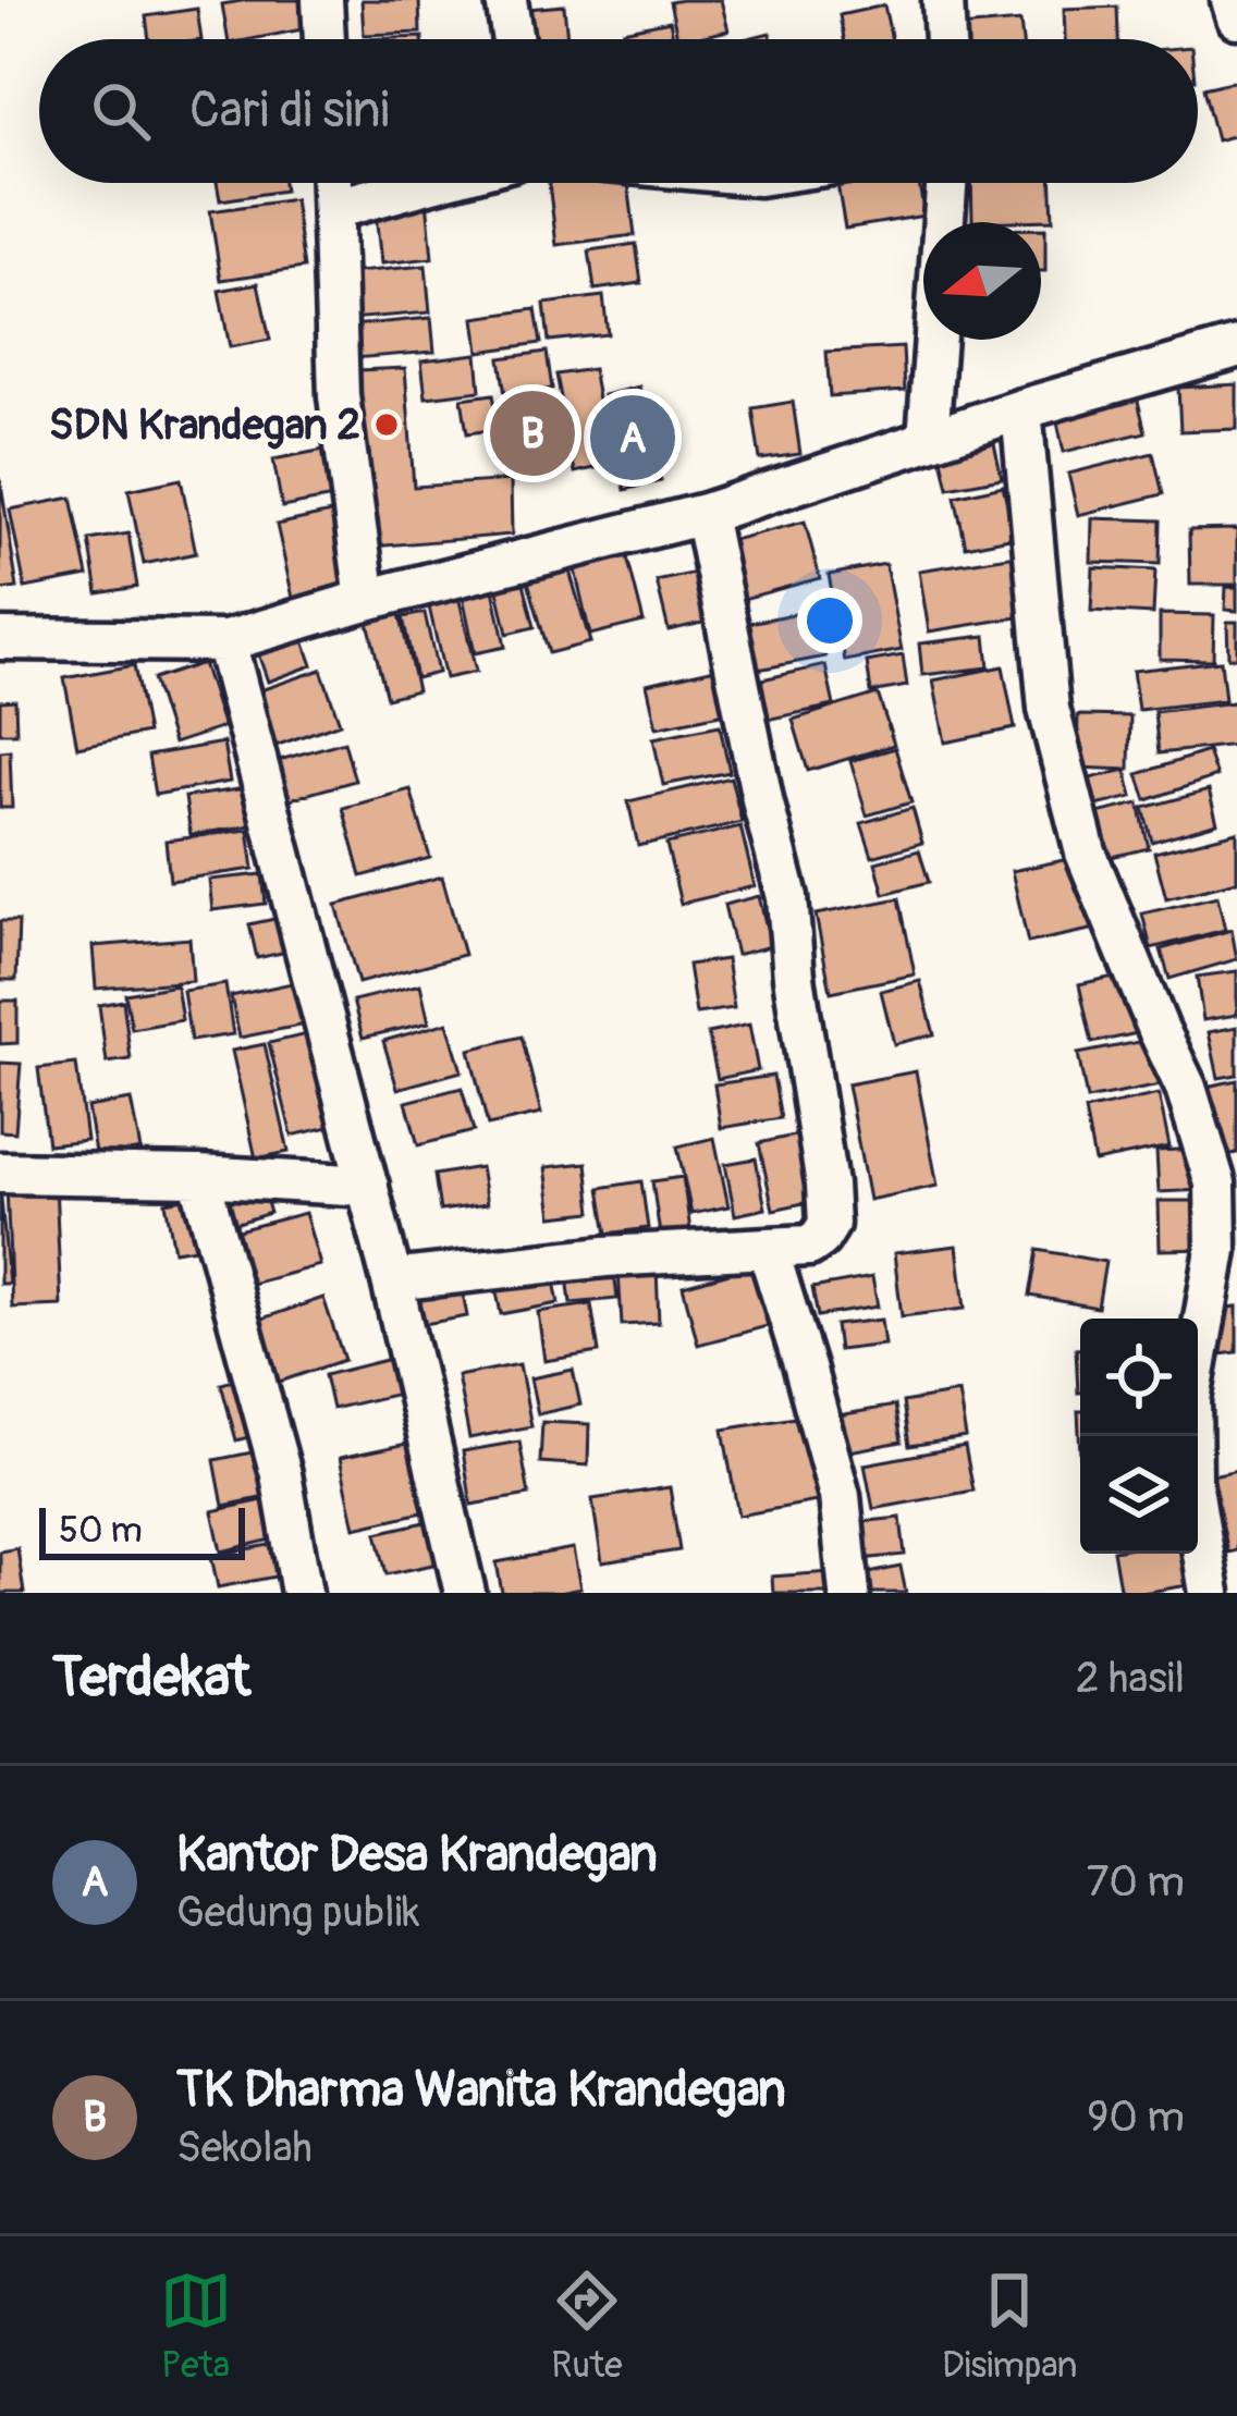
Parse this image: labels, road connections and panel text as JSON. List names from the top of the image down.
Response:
{
  "places": ["SDN Krandegan 2"],
  "scale_bar": "50 m",
  "north": "left",
  "page": {
    "search": "Cari di sini",
    "pins": ["B", "A"],
    "scale": "50 m",
    "heading": ["Terdekat", "2 hasil"],
    "list": [
      {
        "mark": "A",
        "name": "Kantor Desa Krandegan",
        "note": "Gedung publik",
        "value": "70 m"
      },
      {
        "mark": "B",
        "name": "TK Dharma Wanita Krandegan",
        "note": "Sekolah",
        "value": "90 m"
      }
    ],
    "nav": ["Peta", "Rute", "Disimpan"]
  }
}
